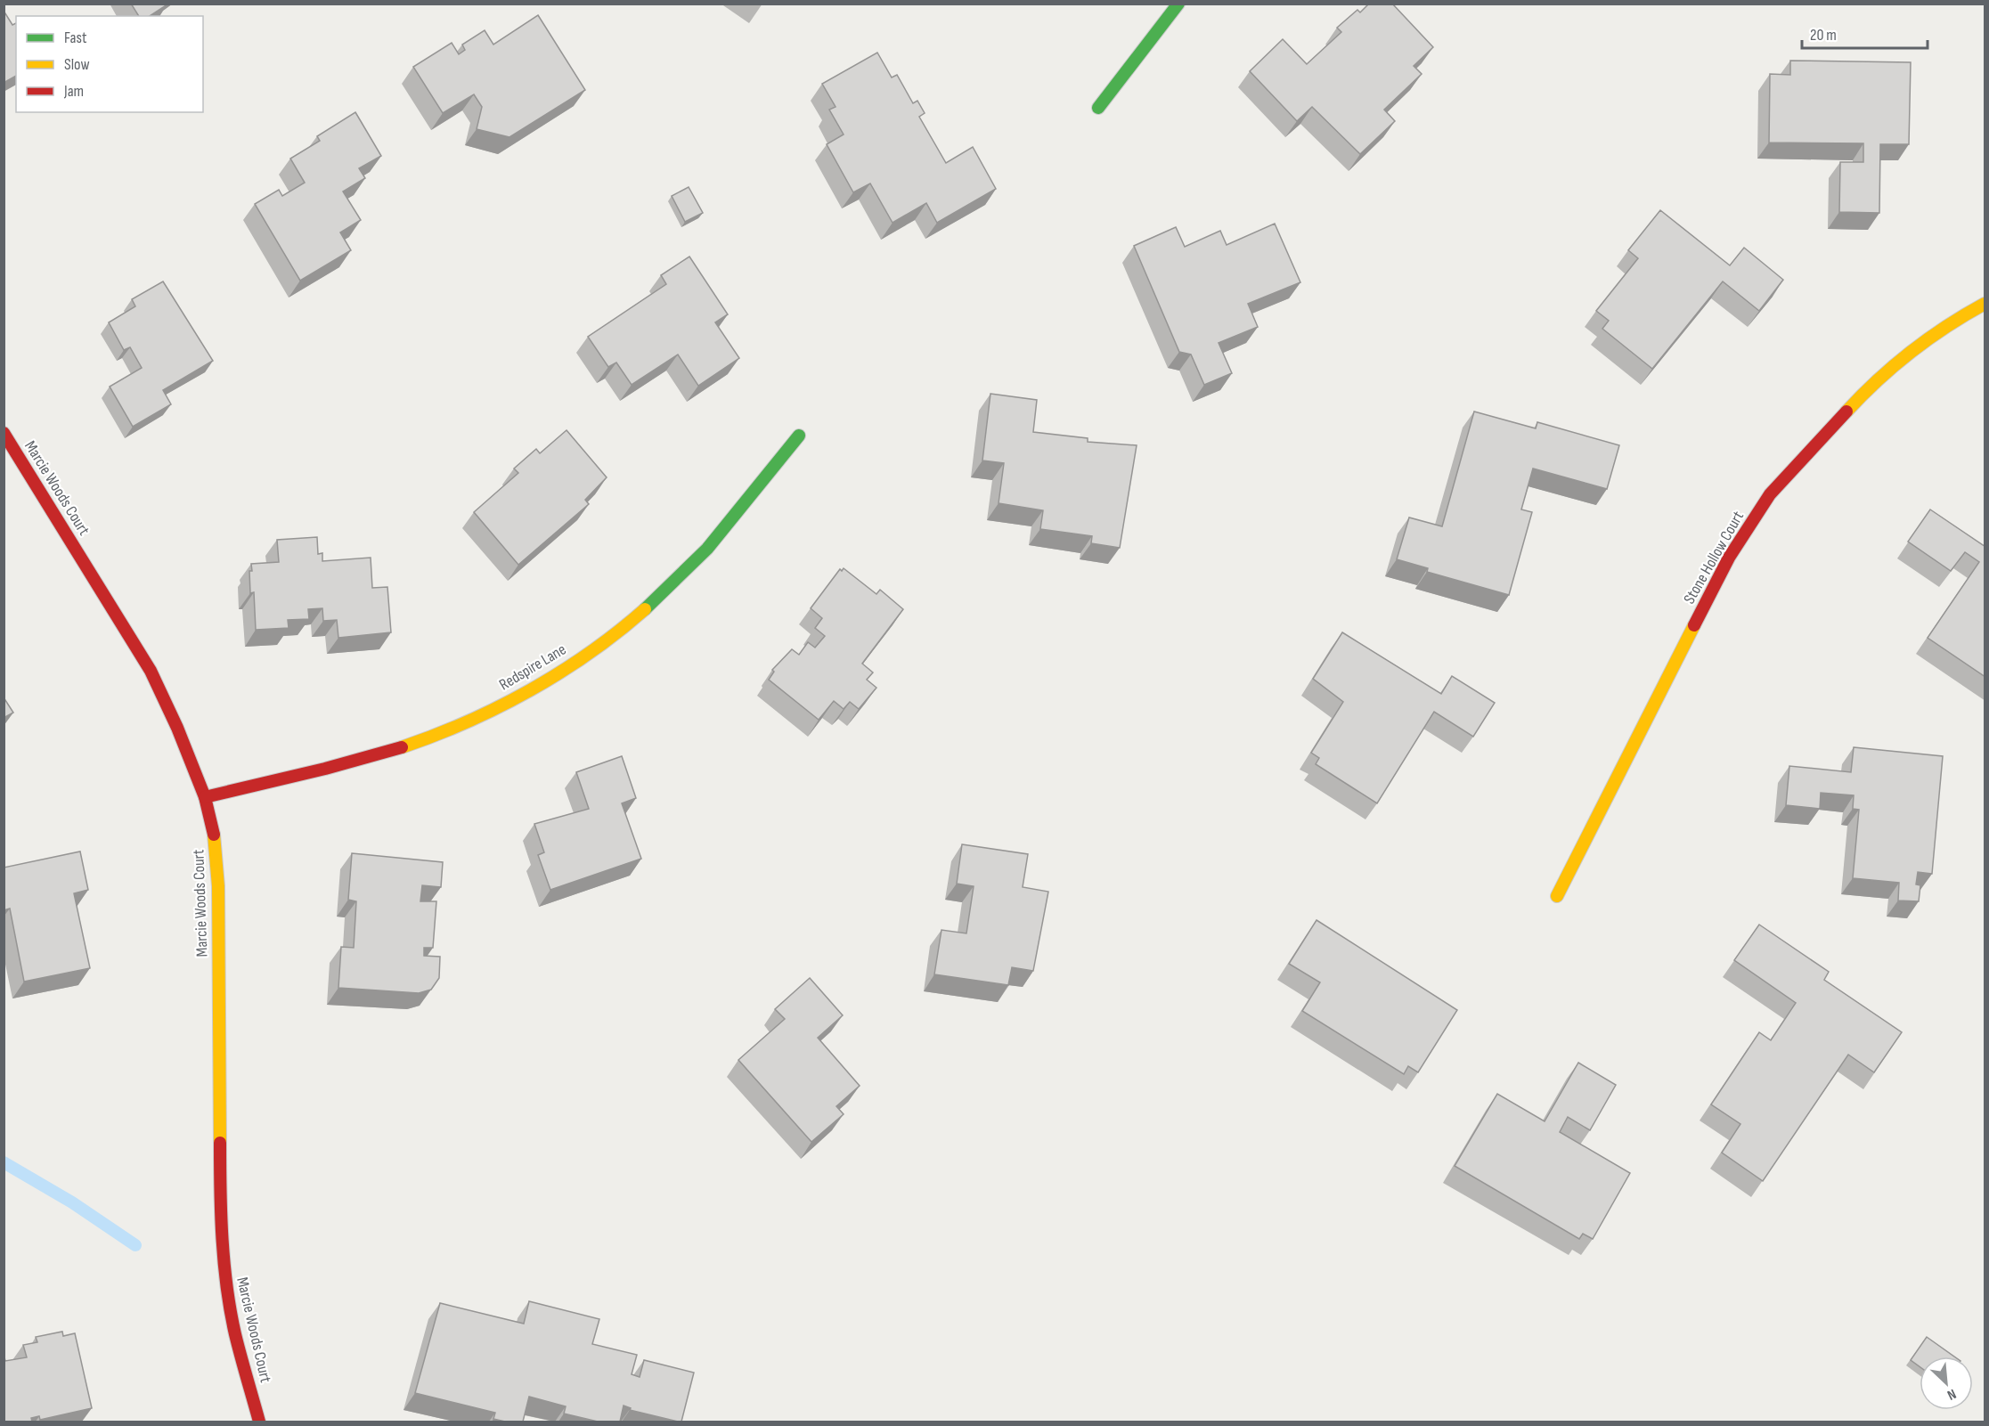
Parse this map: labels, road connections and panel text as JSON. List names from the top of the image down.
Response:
{
  "streets": {
    "street": ["Marcie Woods Court", "Stone Hollow Court", "Redspire Lane"]
  },
  "crossings": [
    ["Marcie Woods Court", "Redspire Lane"]
  ],
  "legend": ["Fast", "Slow", "Jam"],
  "scale_bar": "20 m",
  "north": "bottom right"
}
